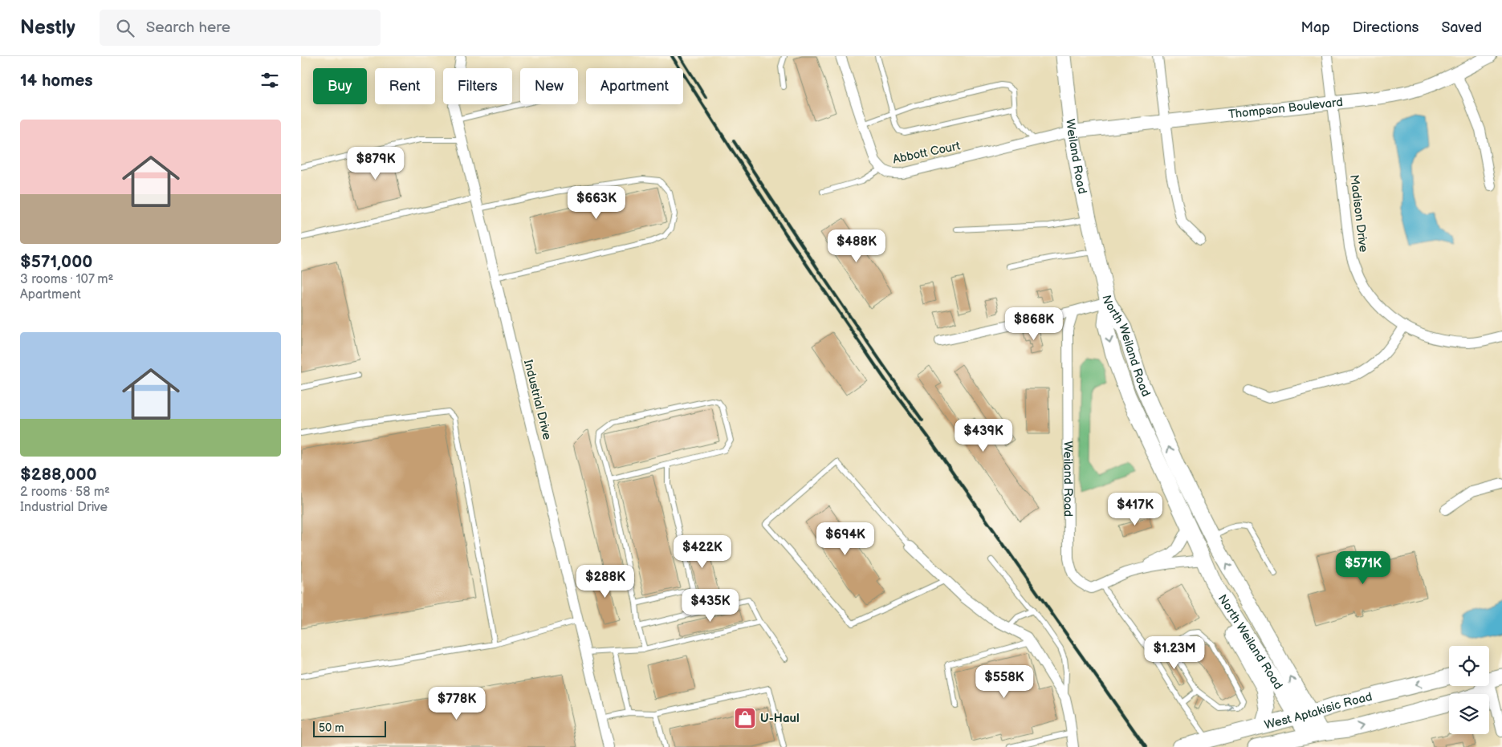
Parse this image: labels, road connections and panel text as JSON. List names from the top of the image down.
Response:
{
  "streets": {
    "main road": ["Weiland Road", "North Weiland Road", "West Aptakisic Road"],
    "street": [
      "Thompson Boulevard",
      "Abbott Court",
      "Madison Drive",
      "Industrial Drive"
    ]
  },
  "crossings": [
    ["Thompson Boulevard", "Abbott Court"],
    ["Thompson Boulevard", "Weiland Road"],
    ["Thompson Boulevard", "Madison Drive"],
    ["Abbott Court", "Weiland Road"],
    ["Weiland Road", "North Weiland Road"],
    ["North Weiland Road", "West Aptakisic Road"]
  ],
  "places": {
    "shop": ["U-Haul"]
  },
  "scale_bar": "50 m",
  "page": {
    "header": "Nestly",
    "search": "Search here",
    "nav": ["Map", "Directions", "Saved"],
    "heading": "14 homes",
    "chip": [
      "Buy",
      "Rent",
      "Filters",
      "New",
      "Apartment"
    ],
    "list": [
      {
        "name": "$571,000",
        "note": "3 rooms · 107 m² · Apartment"
      },
      {
        "name": "$288,000",
        "note": "2 rooms · 58 m² · Industrial Drive"
      }
    ],
    "price": [
      "$879K",
      "$663K",
      "$488K",
      "$868K",
      "$439K",
      "$417K",
      "$694K",
      "$422K",
      "$571K",
      "$288K",
      "$435K",
      "$1.23M",
      "$558K",
      "$778K"
    ],
    "scale": "50 m"
  }
}
